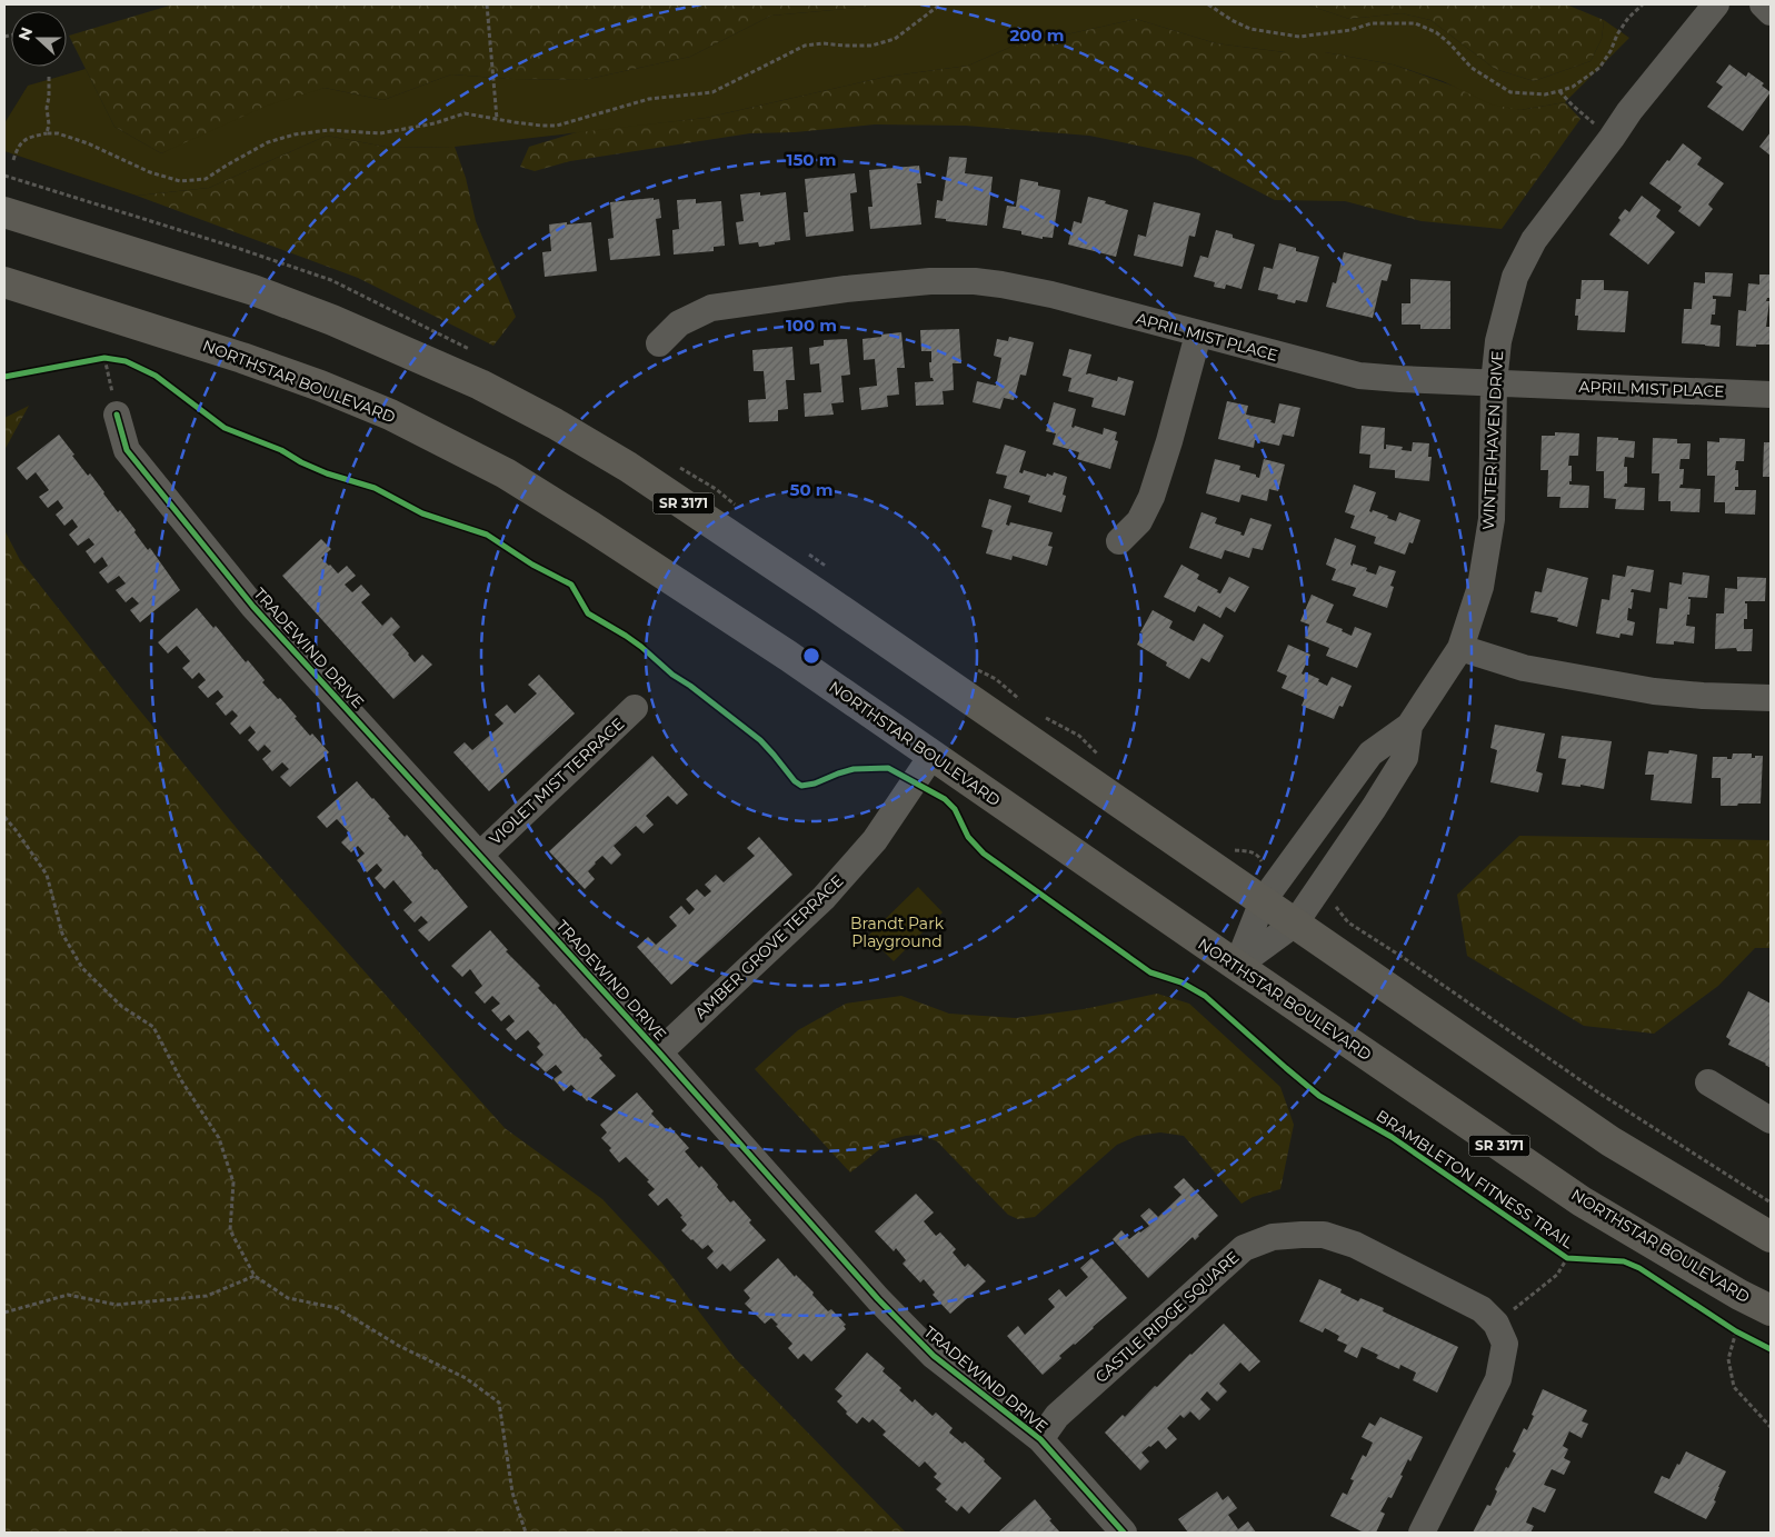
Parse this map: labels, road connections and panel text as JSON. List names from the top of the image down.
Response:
{
  "streets": {
    "main road": ["NORTHSTAR BOULEVARD", "SR 3171"],
    "street": [
      "APRIL MIST PLACE",
      "WINTER HAVEN DRIVE",
      "TRADEWIND DRIVE",
      "VIOLET MIST TERRACE",
      "AMBER GROVE TERRACE",
      "CASTLE RIDGE SQUARE"
    ],
    "cycle path": ["BRAMBLETON FITNESS TRAIL"]
  },
  "crossings": [
    ["APRIL MIST PLACE", "WINTER HAVEN DRIVE"],
    ["NORTHSTAR BOULEVARD", "WINTER HAVEN DRIVE"],
    ["NORTHSTAR BOULEVARD", "AMBER GROVE TERRACE"],
    ["WINTER HAVEN DRIVE", "SR 3171"],
    ["TRADEWIND DRIVE", "VIOLET MIST TERRACE"],
    ["TRADEWIND DRIVE", "AMBER GROVE TERRACE"],
    ["TRADEWIND DRIVE", "CASTLE RIDGE SQUARE"],
    ["AMBER GROVE TERRACE", "BRAMBLETON FITNESS TRAIL"]
  ],
  "parks": ["Brandt Park Playground"],
  "north": "left",
  "rings": [
    "200 m",
    "150 m",
    "100 m",
    "50 m"
  ]
}
